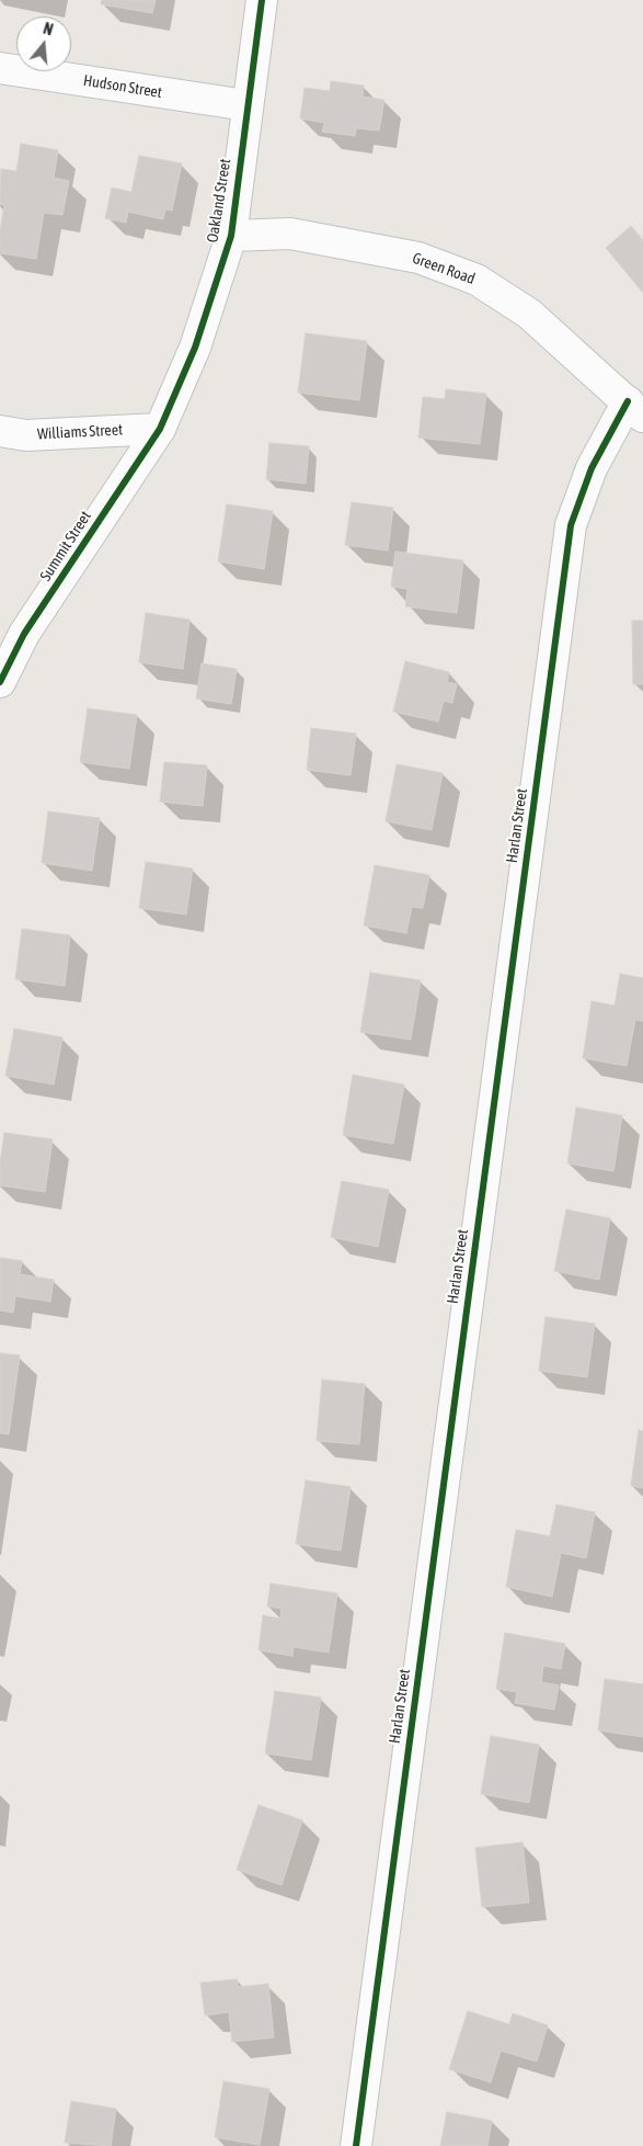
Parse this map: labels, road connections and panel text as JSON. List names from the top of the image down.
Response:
{
  "streets": {
    "street": [
      "Hudson Street",
      "Oakland Street",
      "Green Road",
      "Williams Street",
      "Summit Street",
      "Harlan Street"
    ]
  },
  "crossings": [
    ["Hudson Street", "Oakland Street"],
    ["Oakland Street", "Green Road"],
    ["Oakland Street", "Williams Street"],
    ["Oakland Street", "Summit Street"],
    ["Green Road", "Harlan Street"],
    ["Williams Street", "Summit Street"]
  ],
  "north": "top"
}
